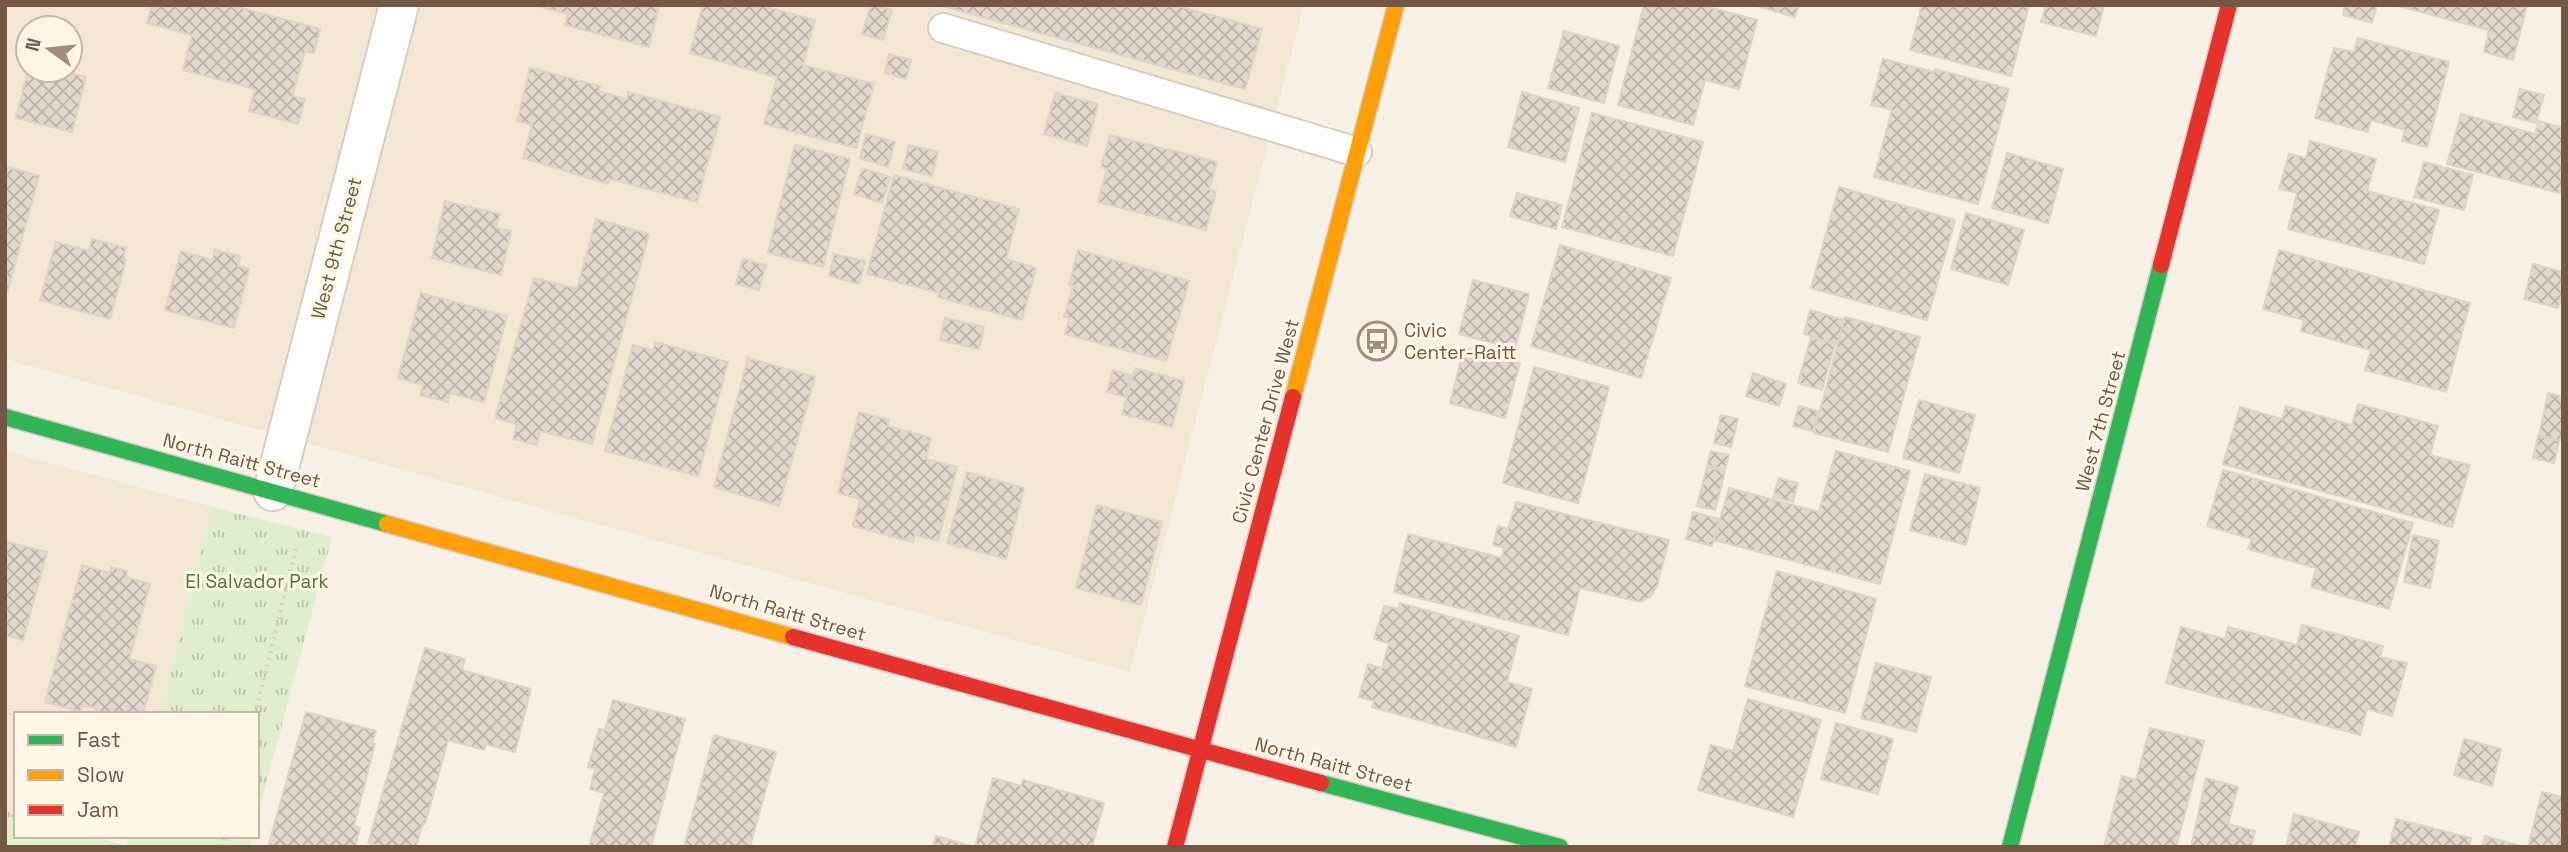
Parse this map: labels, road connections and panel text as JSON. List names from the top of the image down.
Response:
{
  "streets": {
    "street": [
      "West 9th Street",
      "Civic Center Drive West",
      "West 7th Street",
      "North Raitt Street"
    ]
  },
  "crossings": [
    ["West 9th Street", "North Raitt Street"],
    ["Civic Center Drive West", "North Raitt Street"]
  ],
  "parks": ["El Salvador Park"],
  "places": {
    "bus stop": ["Civic Center-Raitt"]
  },
  "legend": ["Fast", "Slow", "Jam"],
  "north": "left"
}
